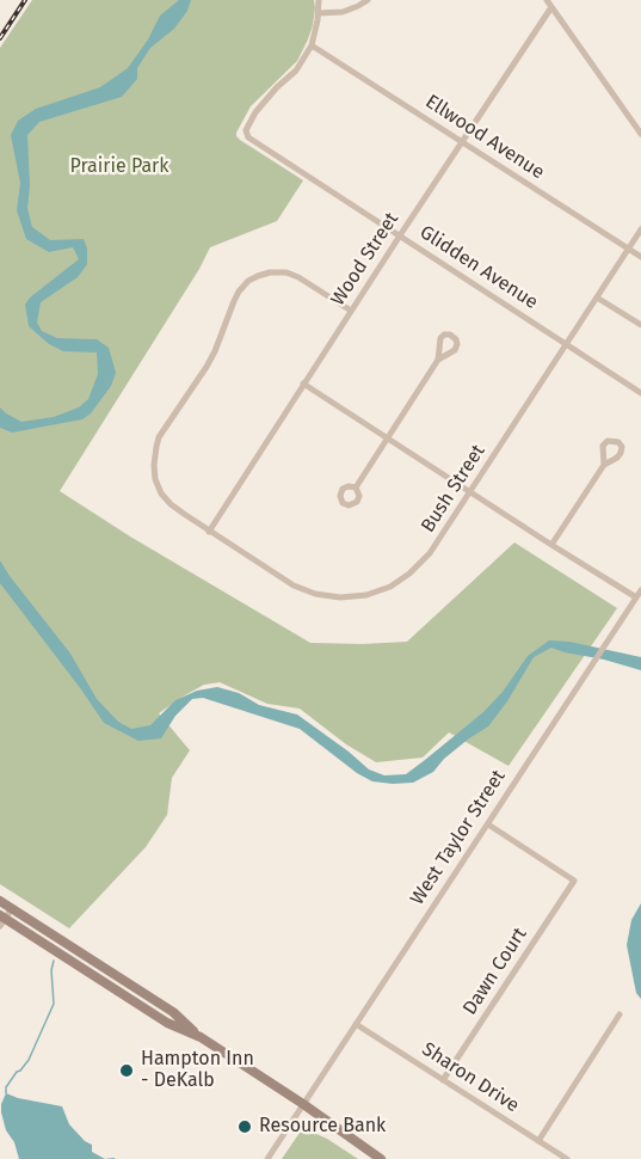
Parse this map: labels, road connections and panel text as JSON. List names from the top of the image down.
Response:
{
  "streets": {
    "street": [
      "Ellwood Avenue",
      "Wood Street",
      "Glidden Avenue",
      "Bush Street",
      "West Taylor Street",
      "Dawn Court",
      "Sharon Drive"
    ]
  },
  "crossings": [
    ["Ellwood Avenue", "Wood Street"],
    ["Ellwood Avenue", "Glidden Avenue"],
    ["Ellwood Avenue", "Bush Street"],
    ["Wood Street", "Glidden Avenue"],
    ["Wood Street", "Bush Street"],
    ["Glidden Avenue", "Bush Street"],
    ["West Taylor Street", "Dawn Court"],
    ["West Taylor Street", "Sharon Drive"],
    ["Dawn Court", "Sharon Drive"]
  ],
  "parks": ["Prairie Park"],
  "places": ["Hampton Inn - DeKalb", "Resource Bank"]
}
